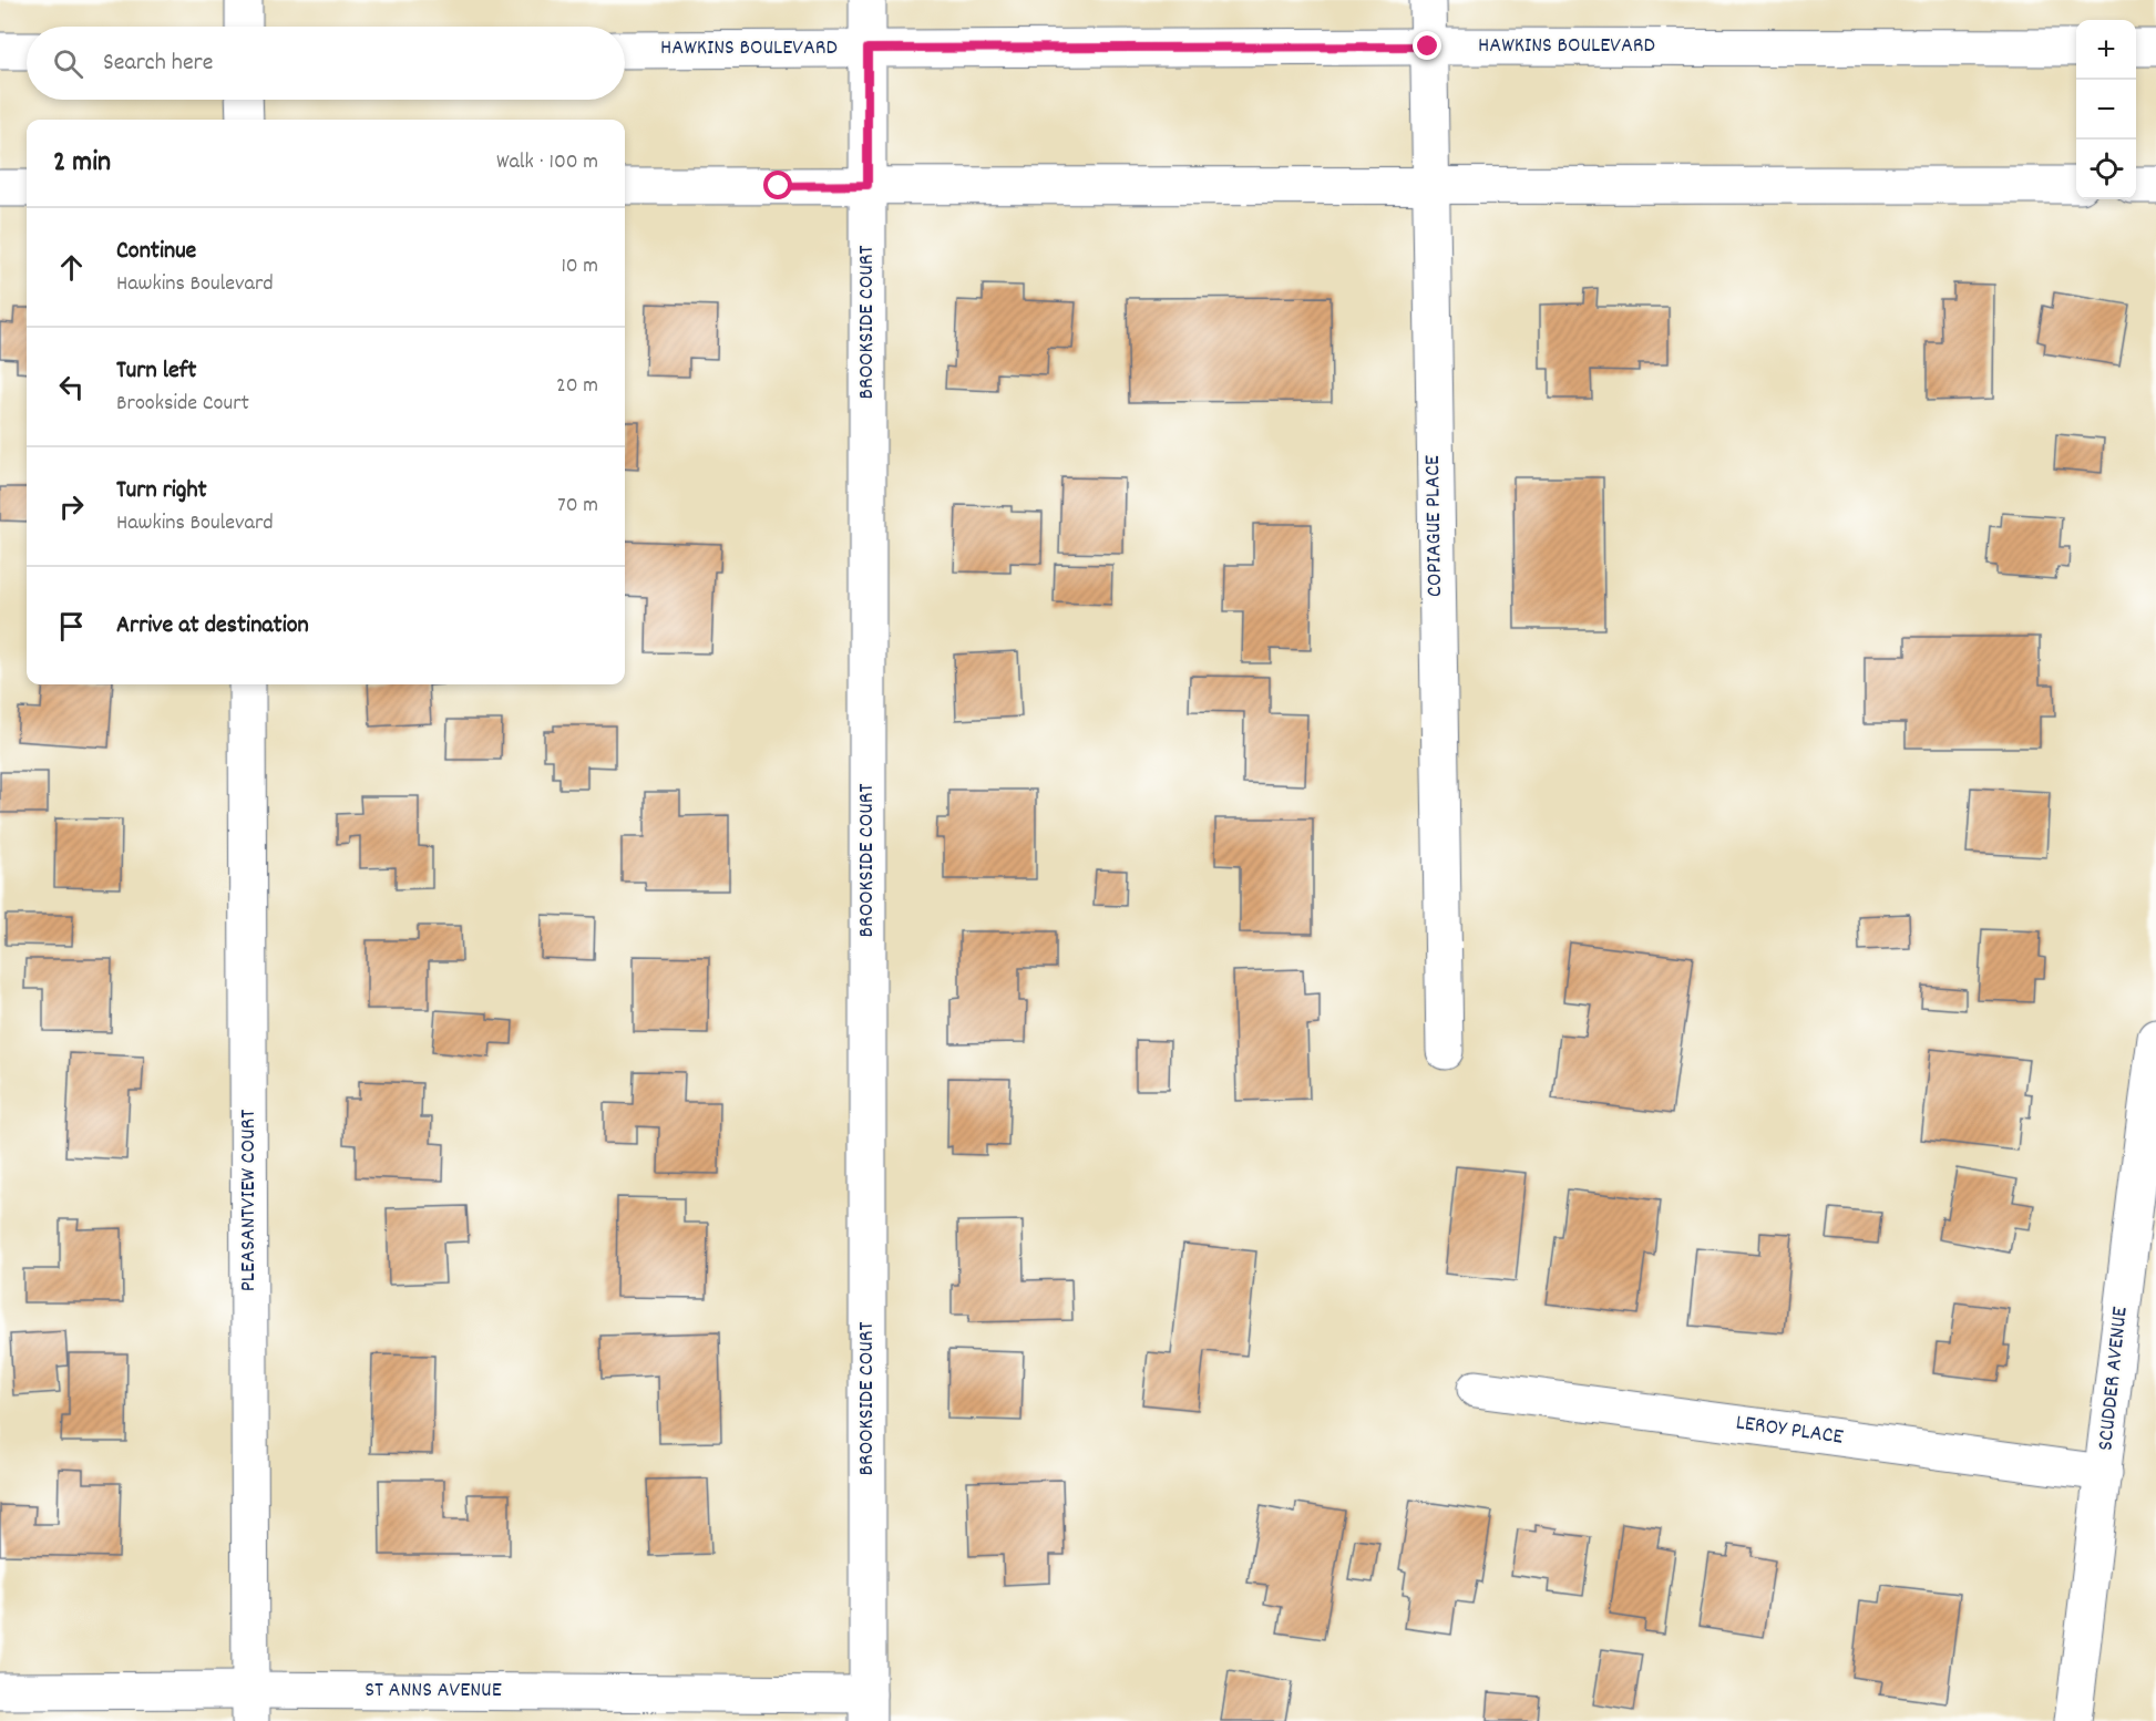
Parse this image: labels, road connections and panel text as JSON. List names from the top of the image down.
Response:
{
  "streets": {
    "street": [
      "HAWKINS BOULEVARD",
      "BROOKSIDE COURT",
      "COPIAGUE PLACE",
      "PLEASANTVIEW COURT",
      "SCUDDER AVENUE",
      "LEROY PLACE",
      "ST ANNS AVENUE"
    ]
  },
  "crossings": [
    ["HAWKINS BOULEVARD", "BROOKSIDE COURT"],
    ["HAWKINS BOULEVARD", "COPIAGUE PLACE"],
    ["BROOKSIDE COURT", "ST ANNS AVENUE"],
    ["PLEASANTVIEW COURT", "ST ANNS AVENUE"],
    ["SCUDDER AVENUE", "LEROY PLACE"]
  ],
  "page": {
    "map_buttons": ["+", "−"],
    "search": "Search here",
    "heading": ["2 min", "Walk · 100 m"],
    "list": [
      ["Continue", "Hawkins Boulevard", "10 m"],
      ["Turn left", "Brookside Court", "20 m"],
      ["Turn right", "Hawkins Boulevard", "70 m"],
      "Arrive at destination"
    ]
  }
}
